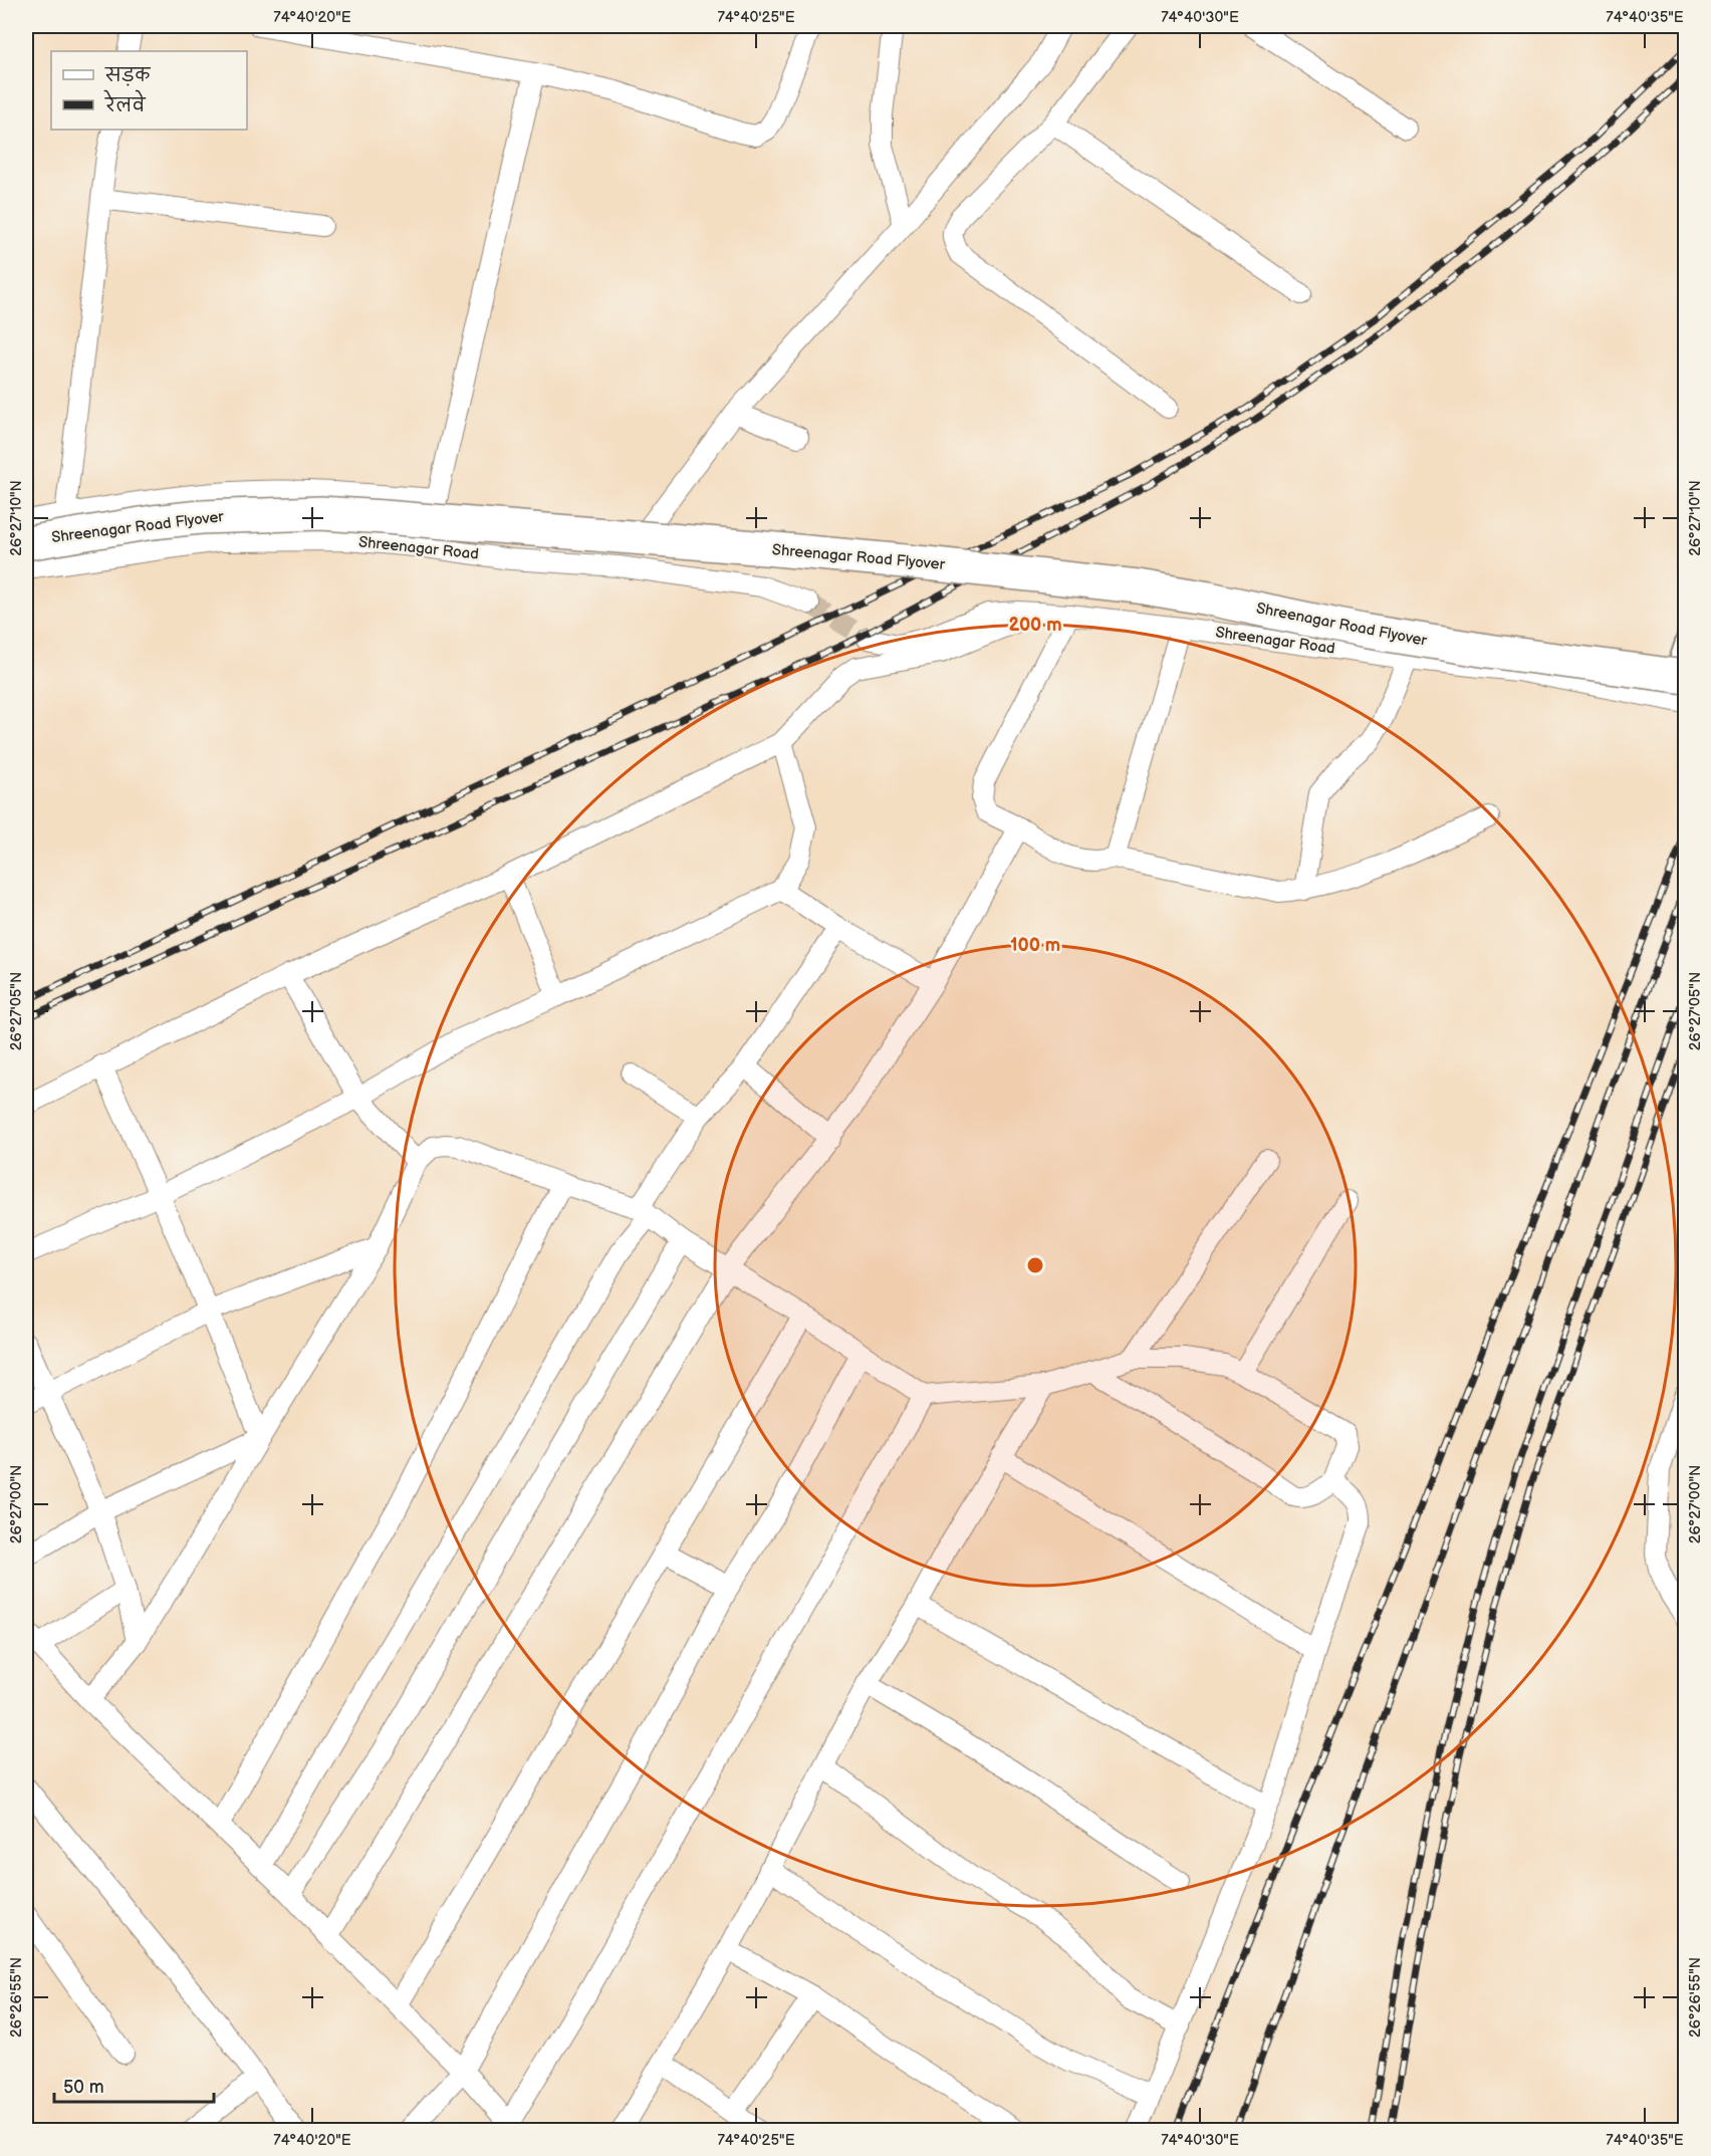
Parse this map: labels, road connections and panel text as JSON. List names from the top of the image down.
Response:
{
  "streets": {
    "highway": ["Shreenagar Road Flyover"],
    "street": ["Shreenagar Road"]
  },
  "crossings": [
    ["Shreenagar Road Flyover", "Shreenagar Road"]
  ],
  "legend": ["सड़क", "रेलवे"],
  "scale_bar": "50 m",
  "coordinates": [
    "74°40'20\"E",
    "74°40'25\"E",
    "74°40'30\"E",
    "74°40'35\"E",
    "26°27'10\"N",
    "26°27'05\"N",
    "26°27'00\"N",
    "26°26'55\"N"
  ],
  "rings": ["200 m", "100 m"]
}
